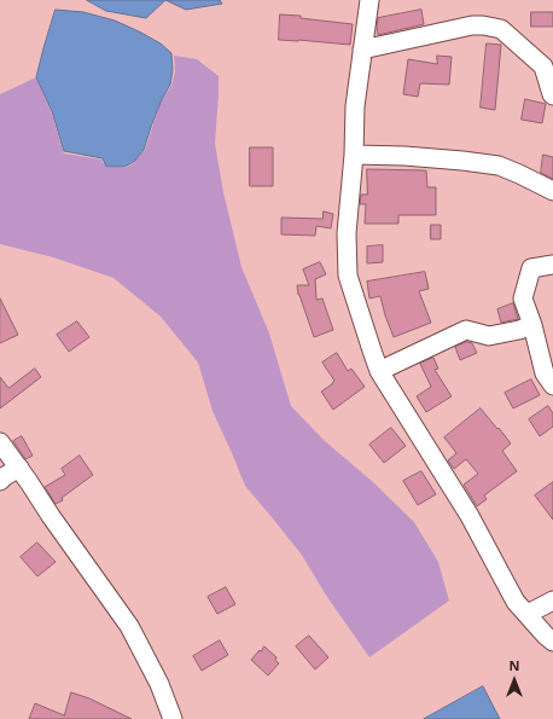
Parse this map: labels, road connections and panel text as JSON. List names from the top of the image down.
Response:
{
  "north": "top"
}
